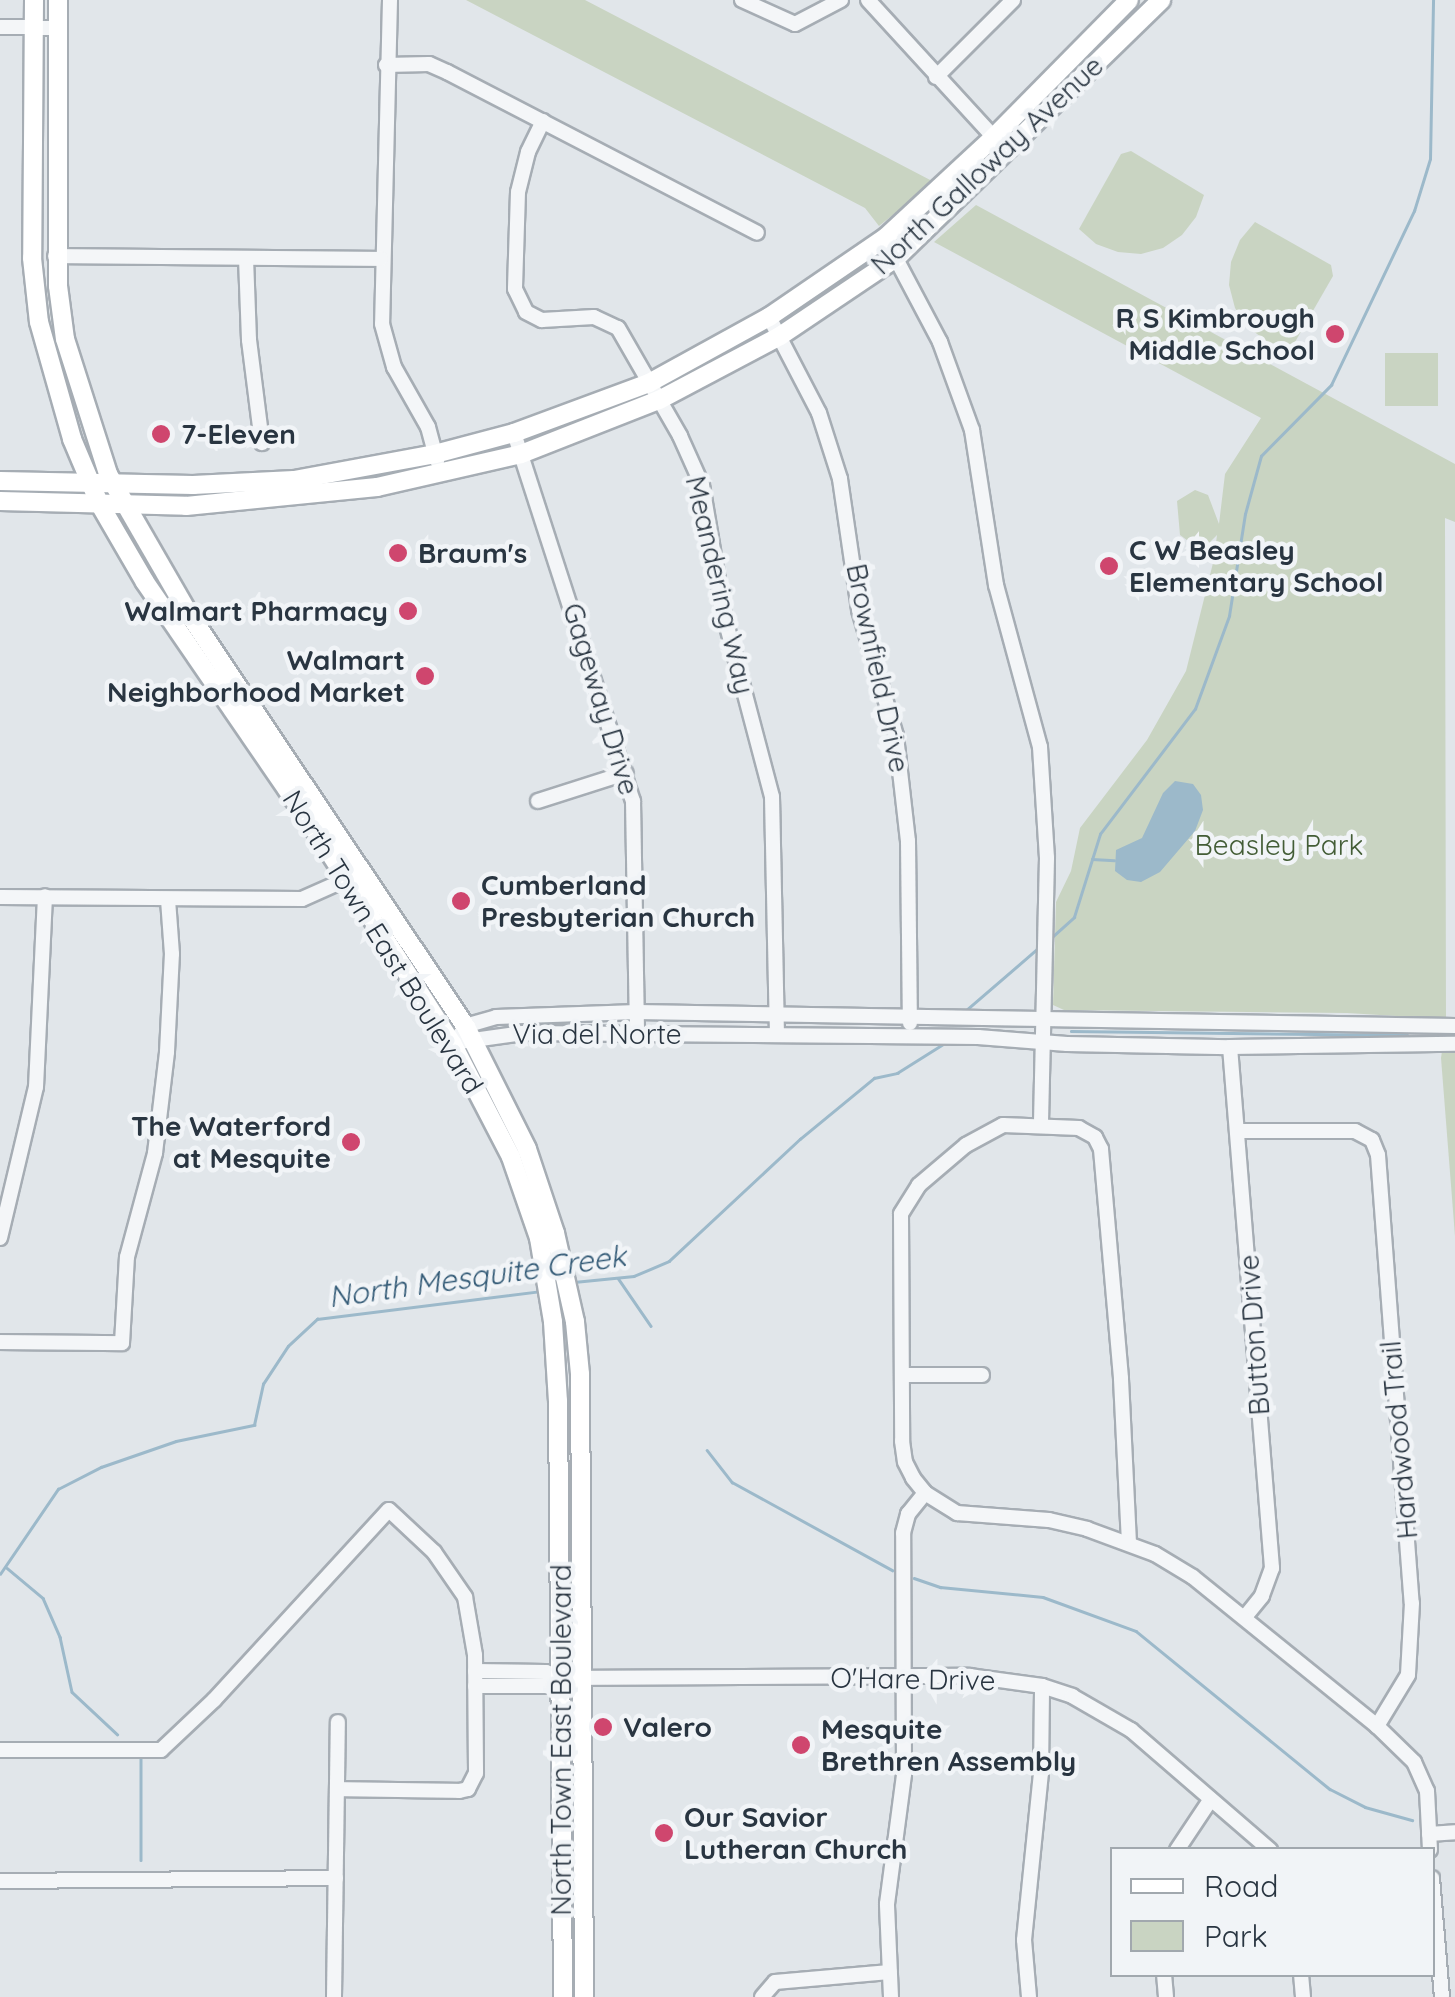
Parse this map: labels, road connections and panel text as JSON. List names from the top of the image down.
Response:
{
  "streets": {
    "main road": ["North Galloway Avenue", "North Town East Boulevard"],
    "street": [
      "Meandering Way",
      "Brownfield Drive",
      "Gageway Drive",
      "Via del Norte",
      "Button Drive",
      "Hardwood Trail",
      "O'Hare Drive"
    ]
  },
  "crossings": [
    ["North Galloway Avenue", "Meandering Way"],
    ["North Galloway Avenue", "Brownfield Drive"],
    ["North Galloway Avenue", "Gageway Drive"],
    ["North Galloway Avenue", "North Town East Boulevard"],
    ["Meandering Way", "Via del Norte"],
    ["Brownfield Drive", "Via del Norte"],
    ["Gageway Drive", "Via del Norte"],
    ["North Town East Boulevard", "Via del Norte"],
    ["North Town East Boulevard", "O'Hare Drive"],
    ["Via del Norte", "Button Drive"],
    ["Button Drive", "Hardwood Trail"]
  ],
  "water": ["North Mesquite Creek"],
  "parks": ["Beasley Park"],
  "places": [
    "R S Kimbrough Middle School",
    "7-Eleven",
    "Braum's",
    "C W Beasley Elementary School",
    "Walmart Pharmacy",
    "Walmart Neighborhood Market",
    "Cumberland Presbyterian Church",
    "The Waterford at Mesquite",
    "Valero",
    "Mesquite Brethren Assembly",
    "Our Savior Lutheran Church"
  ],
  "legend": ["Road", "Park"]
}
